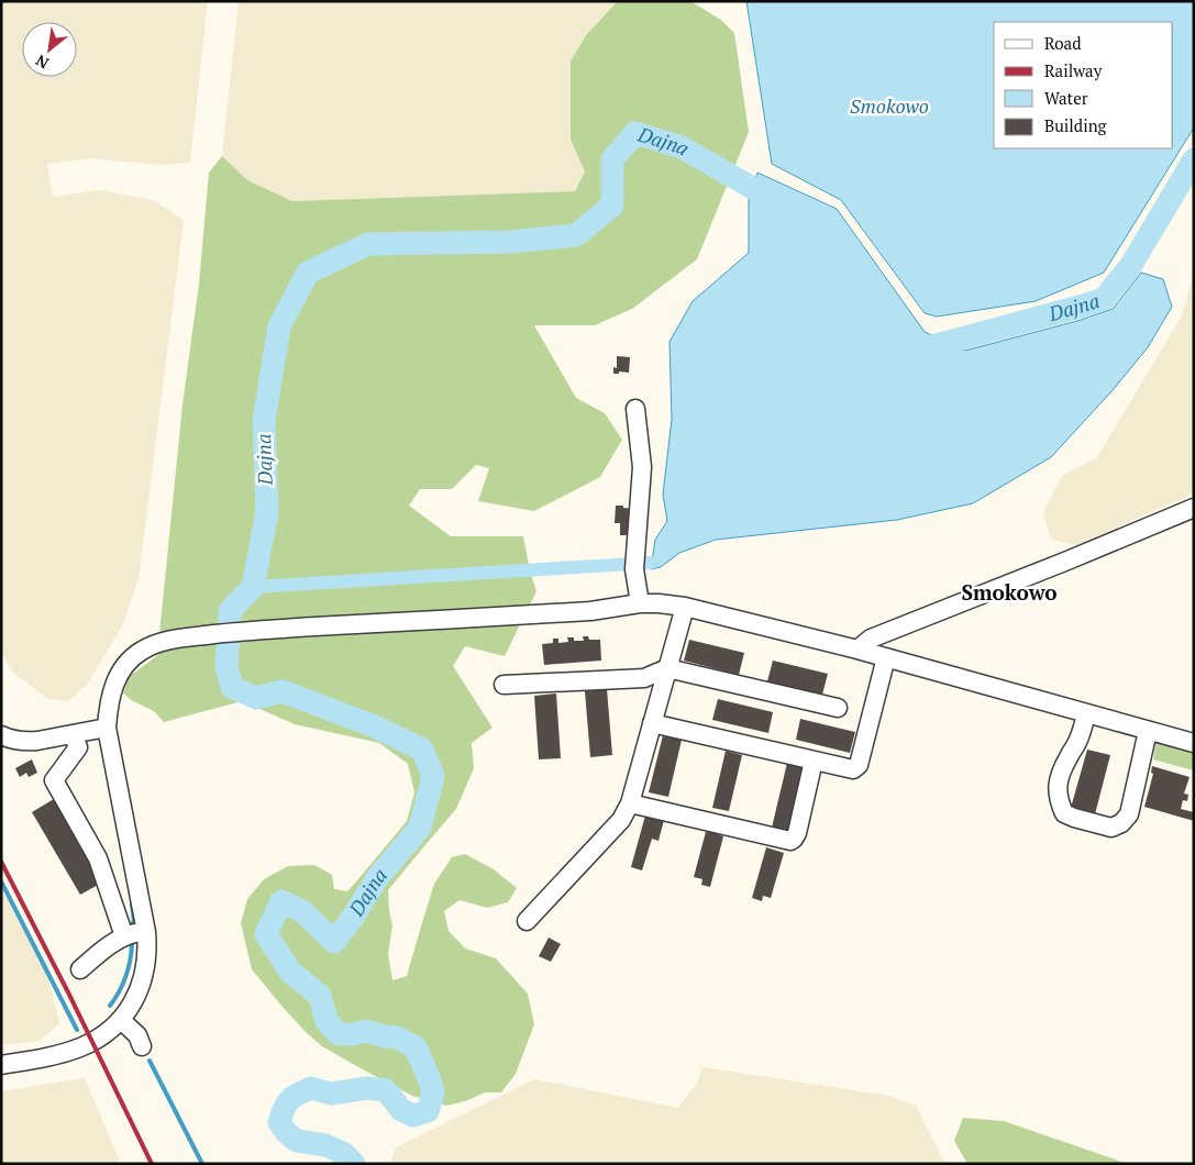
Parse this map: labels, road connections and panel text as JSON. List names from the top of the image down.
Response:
{
  "districts": ["Smokowo"],
  "water": ["Smokowo", "Dajna"],
  "legend": [
    "Road",
    "Railway",
    "Water",
    "Building"
  ],
  "north": "bottom left"
}
